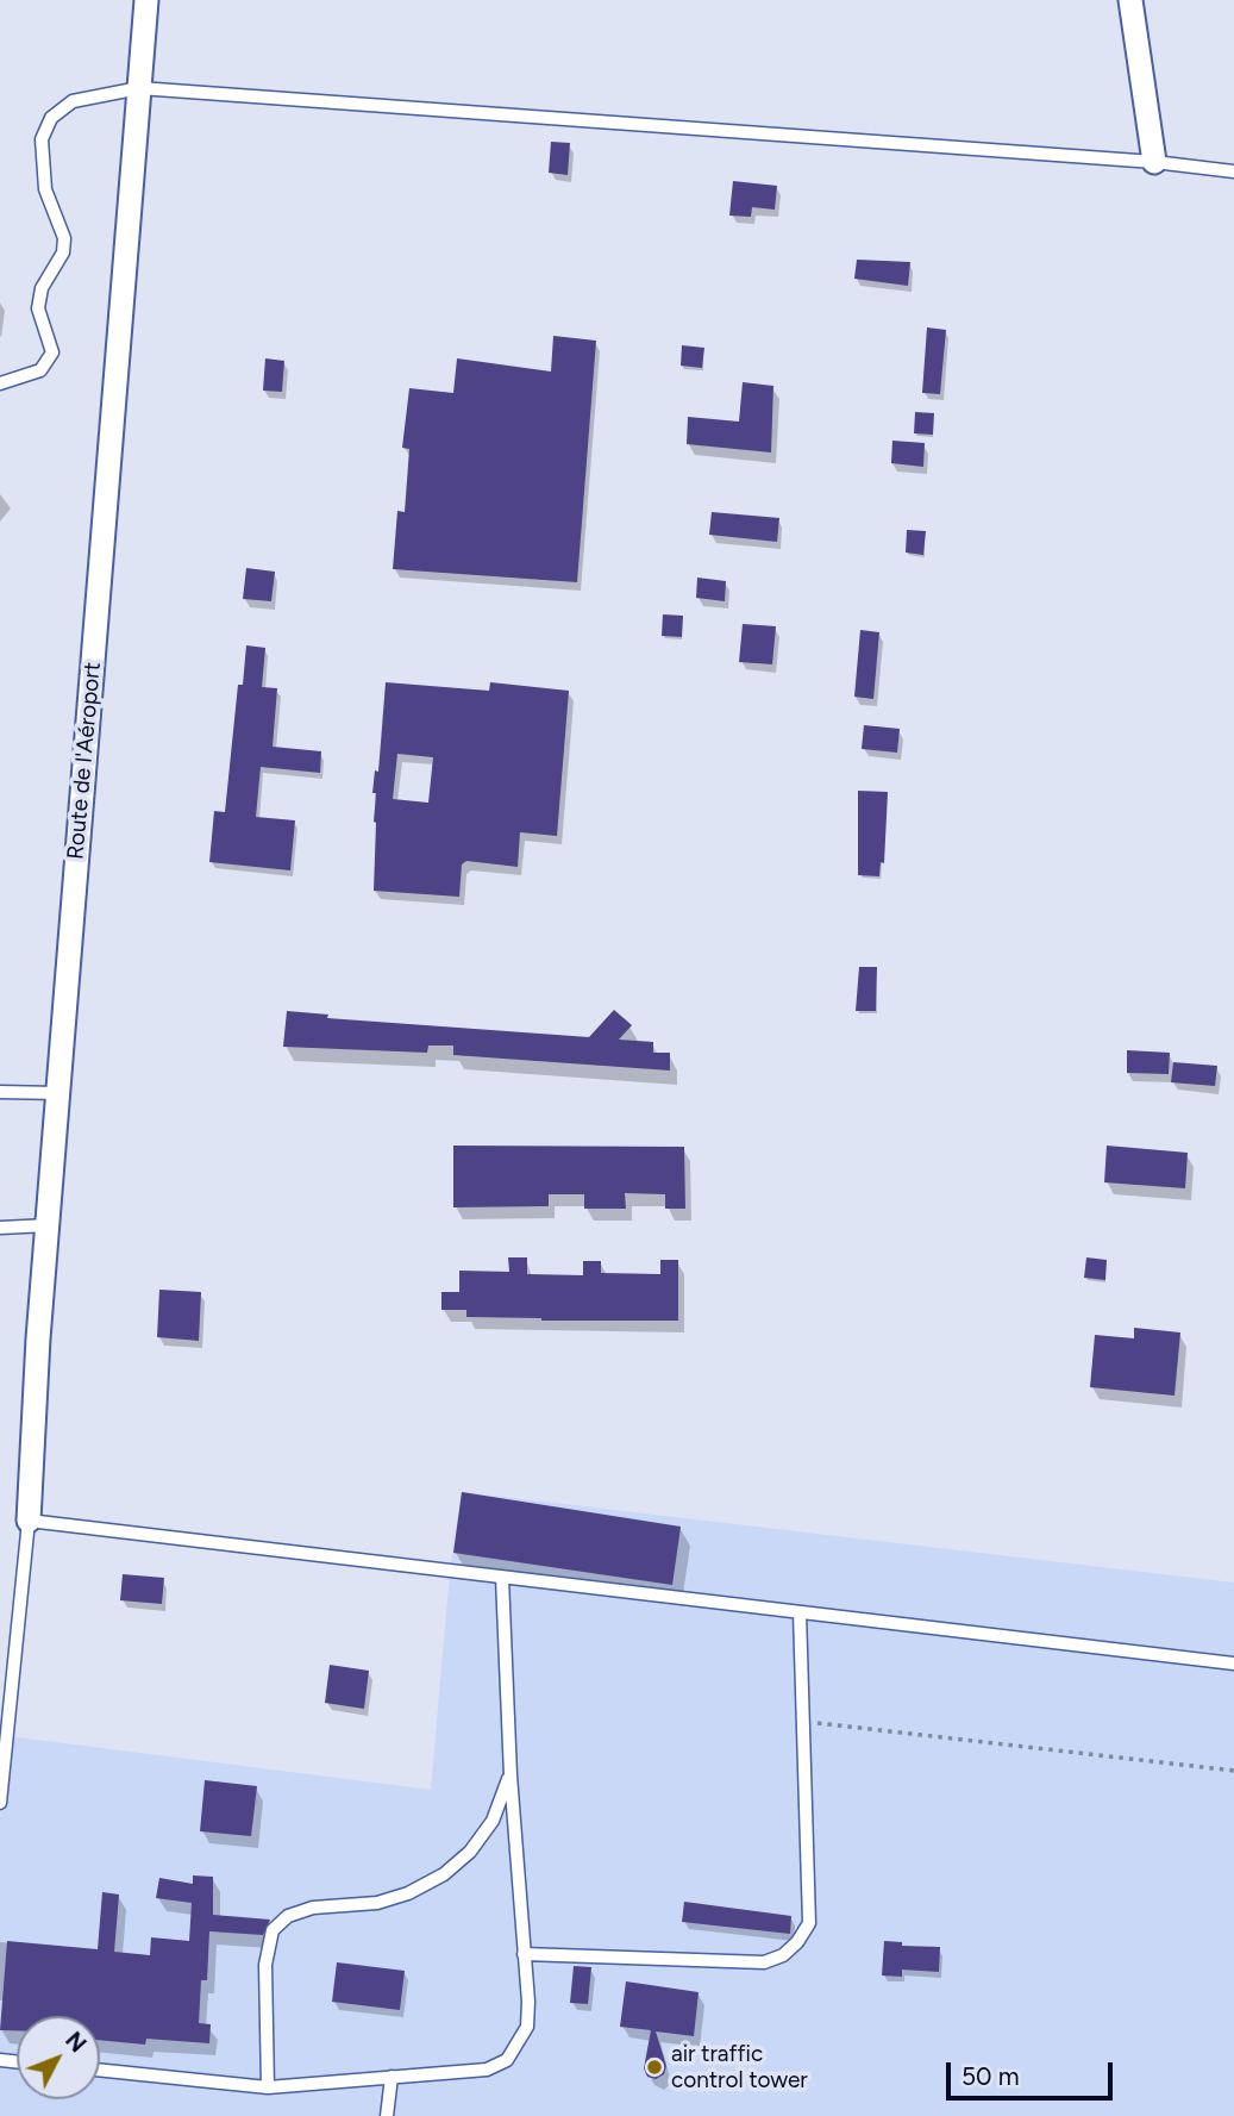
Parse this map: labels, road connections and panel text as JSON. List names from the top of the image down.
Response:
{
  "streets": {
    "street": ["Route de l'Aéroport"]
  },
  "places": ["air traffic control tower"],
  "scale_bar": "50 m",
  "north": "top right"
}
